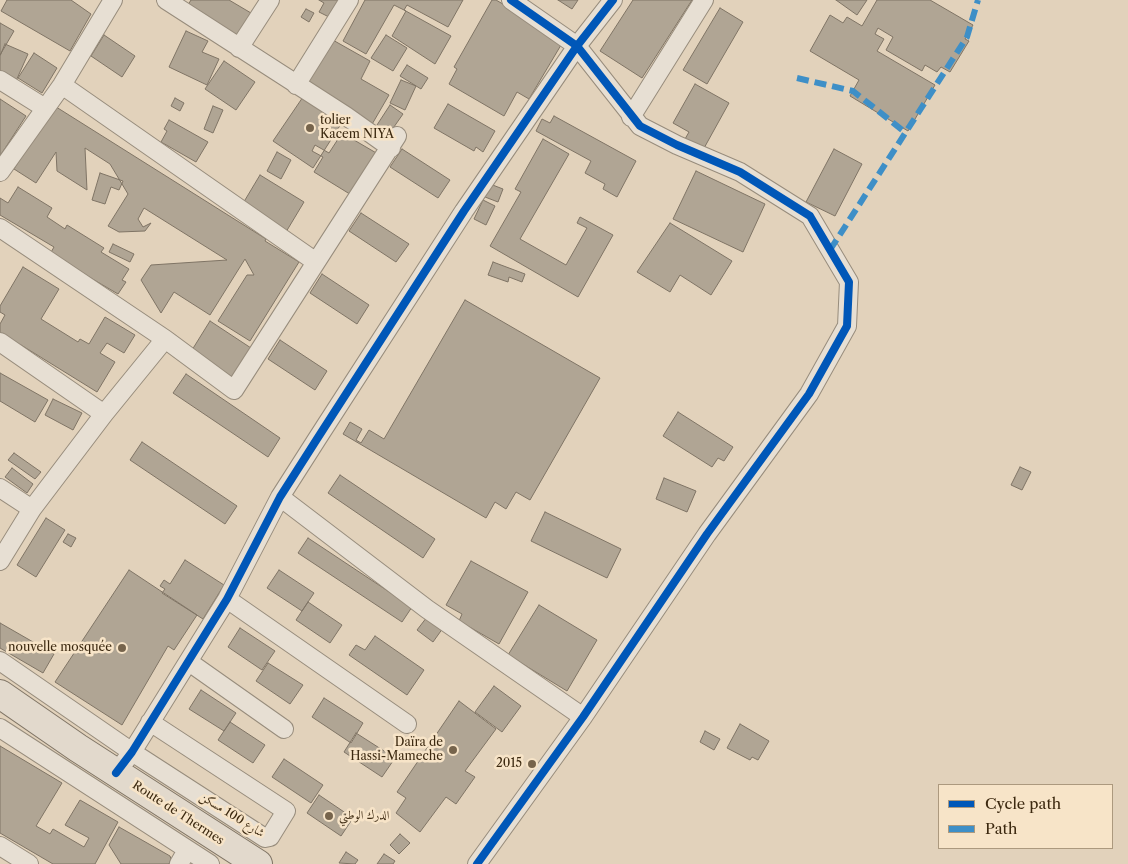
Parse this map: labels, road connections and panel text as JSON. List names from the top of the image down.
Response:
{
  "streets": {
    "main road": ["Route de Thermes"],
    "street": ["شارع 100 مسكن"]
  },
  "crossings": [
    ["Route de Thermes", "شارع 100 مسكن"]
  ],
  "places": [
    "tolier Kacem NIYA",
    "nouvelle mosquée",
    "Daïra de Hassi-Mameche",
    "2015",
    "الدرك الوطني"
  ],
  "legend": ["Cycle path", "Path"]
}
